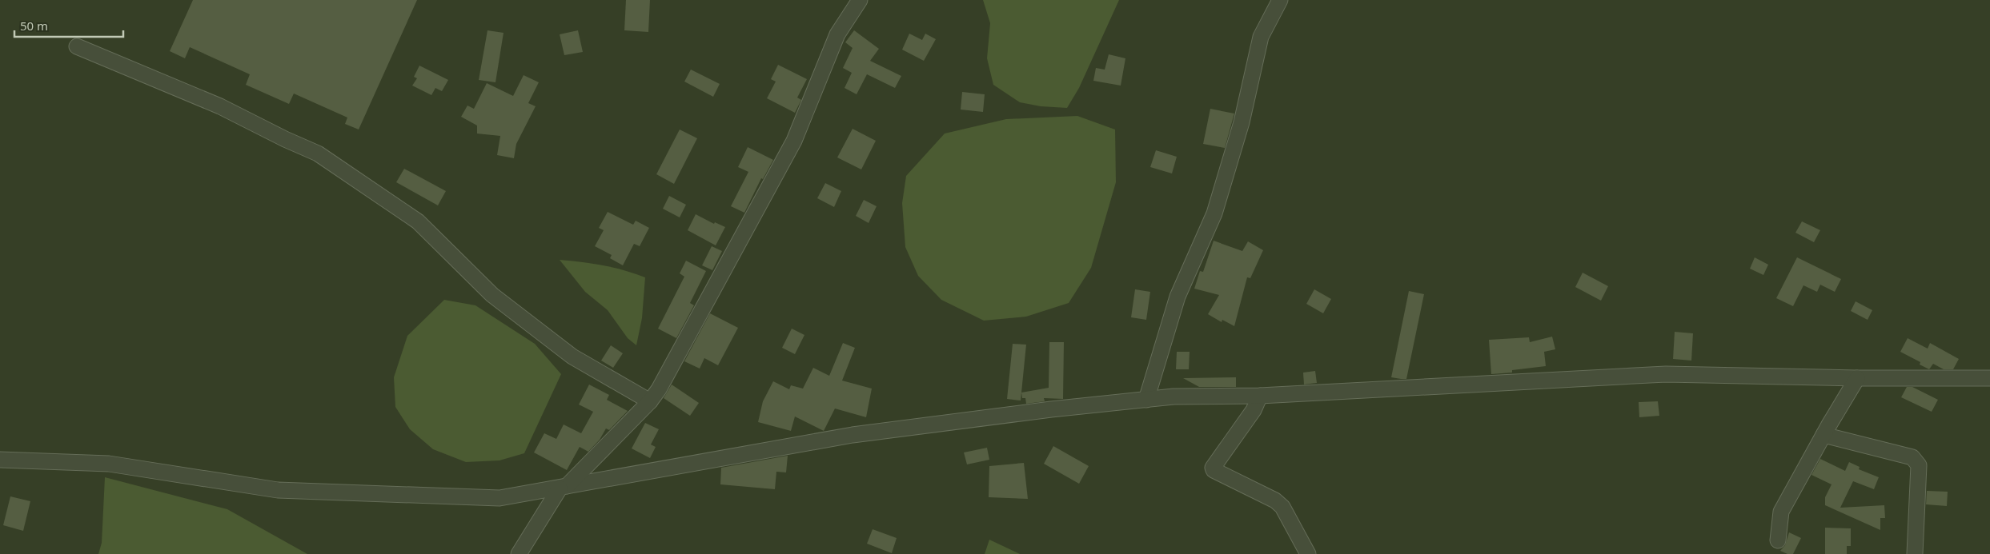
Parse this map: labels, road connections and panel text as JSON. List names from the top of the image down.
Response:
{
  "scale_bar": "50 m"
}
